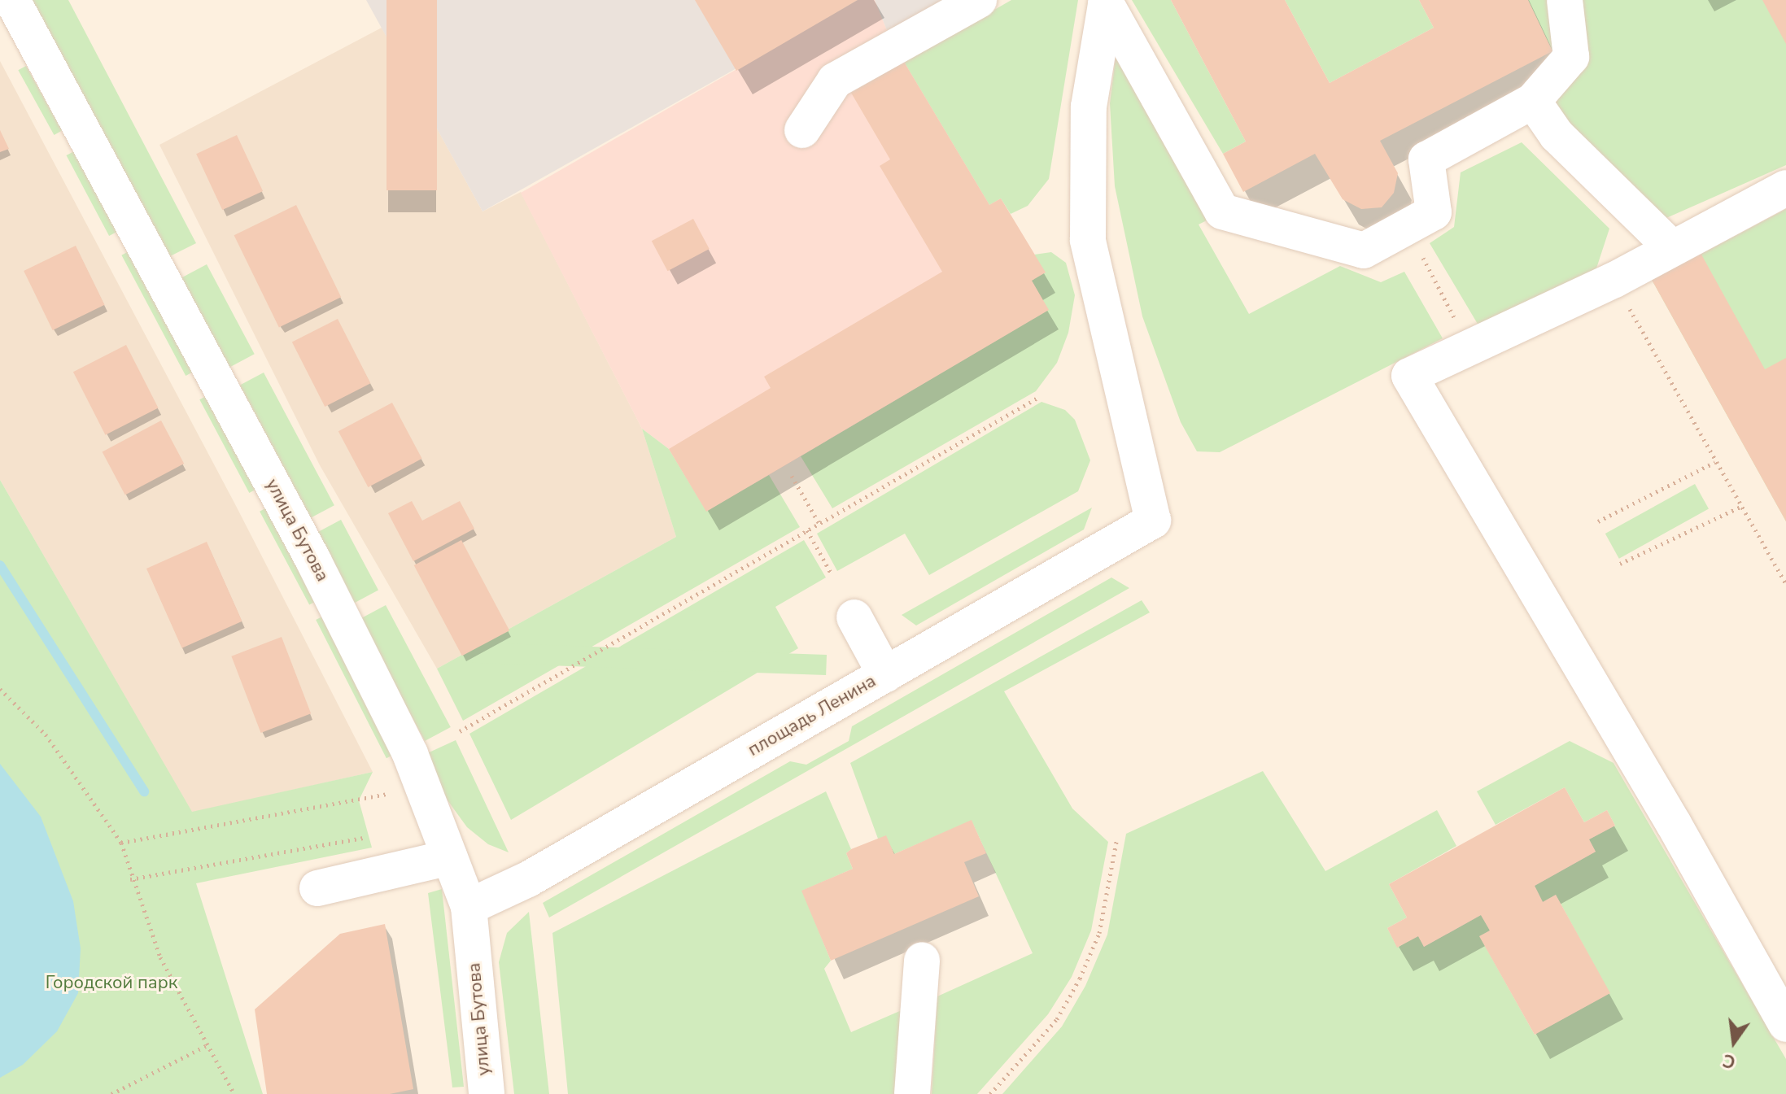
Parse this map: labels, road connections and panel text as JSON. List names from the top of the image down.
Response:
{
  "streets": {
    "street": ["улица Бутова", "площадь Ленина"]
  },
  "crossings": [
    ["улица Бутова", "площадь Ленина"]
  ],
  "parks": ["Городской парк"],
  "north": "bottom"
}
